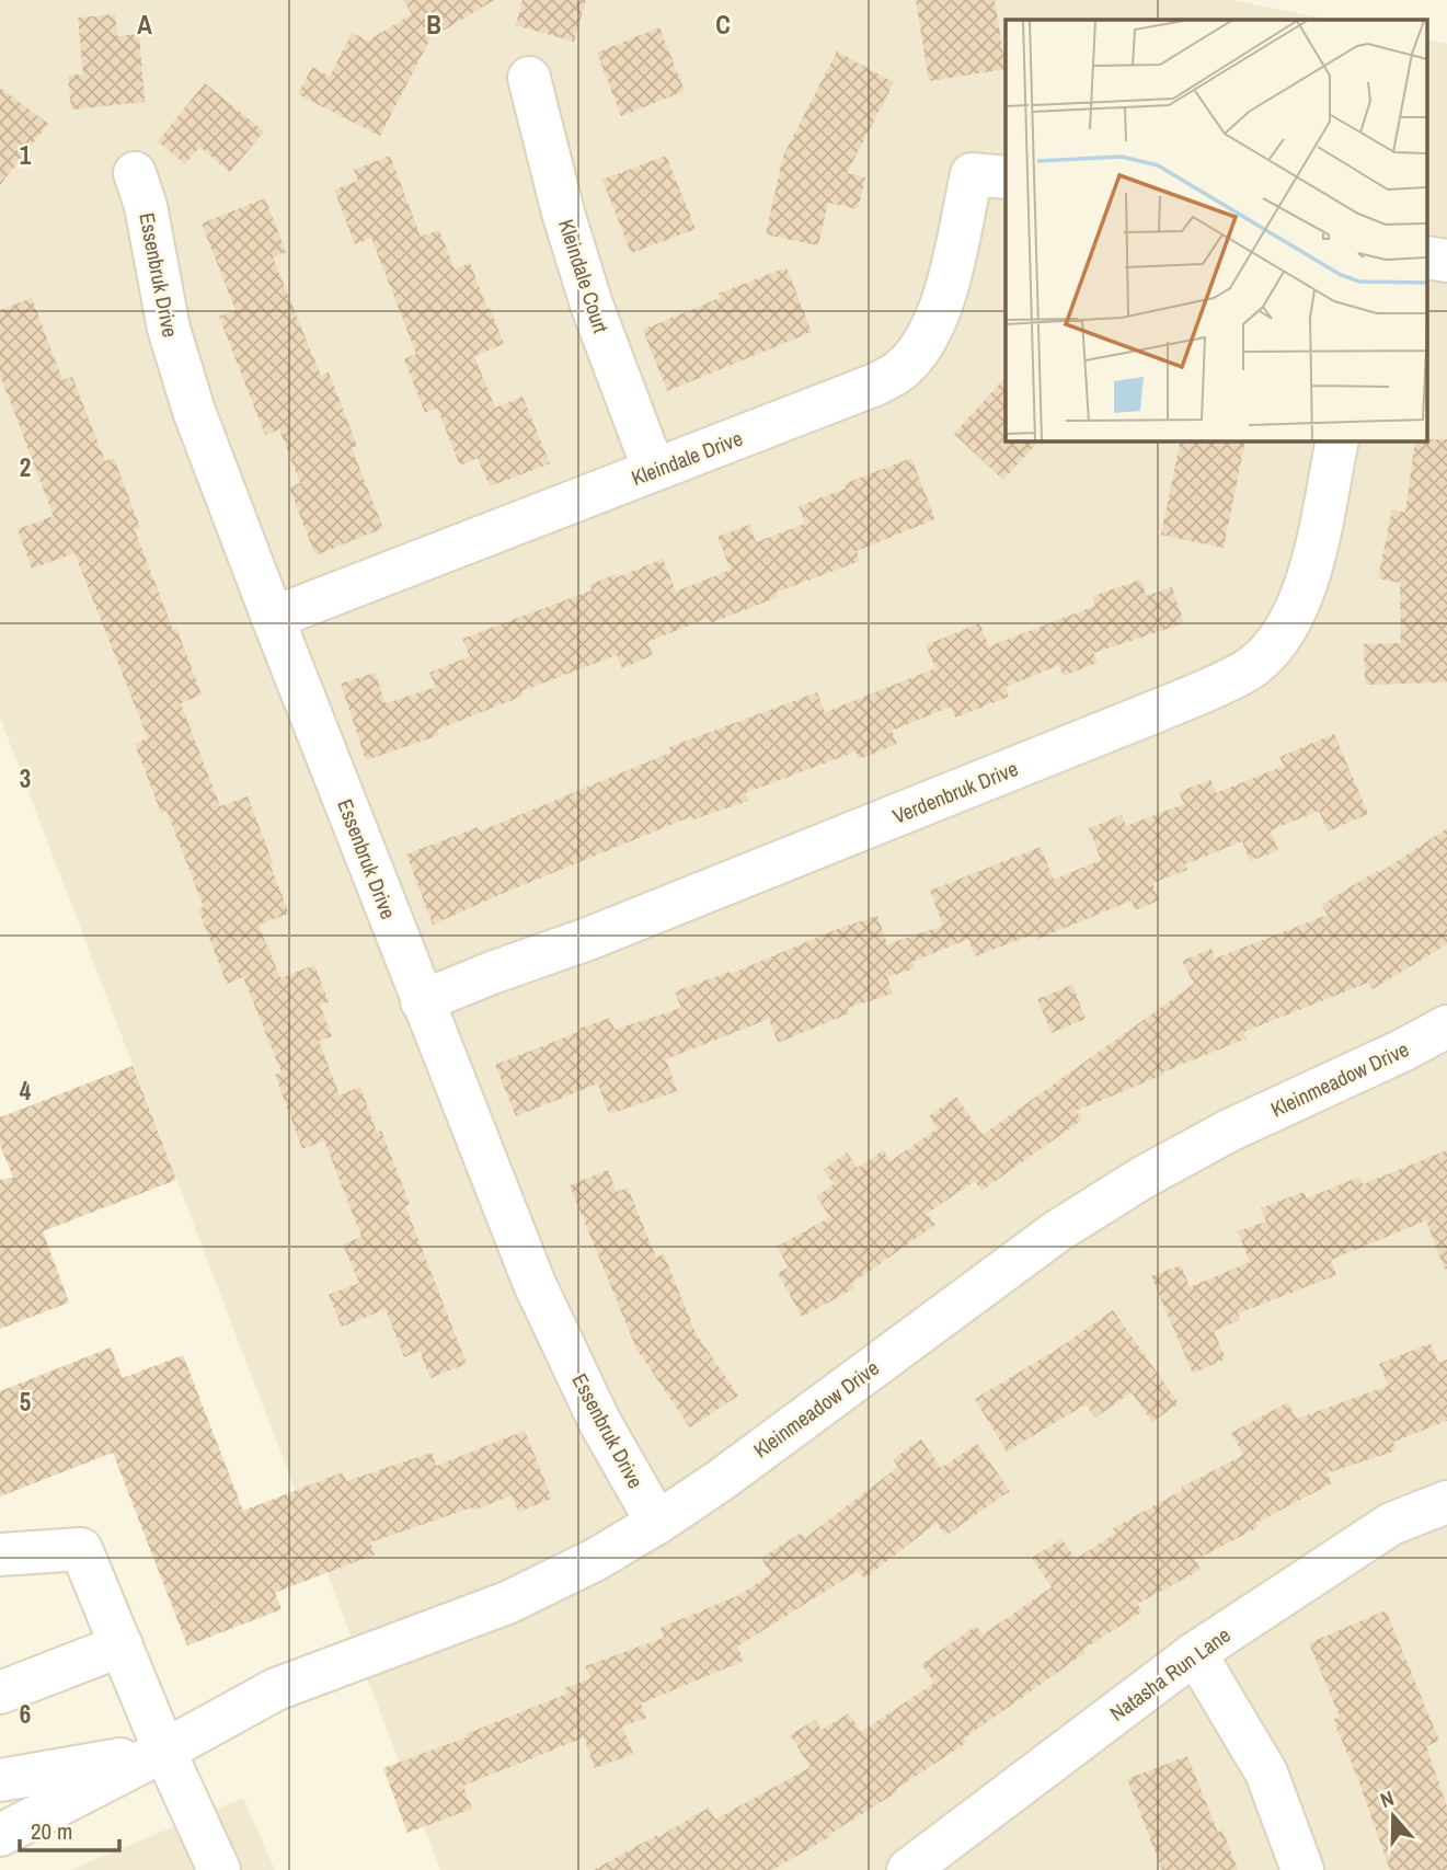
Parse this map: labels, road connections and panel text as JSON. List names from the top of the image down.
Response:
{
  "streets": {
    "street": [
      "Essenbruk Drive",
      "Kleindale Court",
      "Kleindale Drive",
      "Verdenbruk Drive",
      "Kleinmeadow Drive",
      "Natasha Run Lane"
    ]
  },
  "crossings": [
    ["Essenbruk Drive", "Kleindale Drive"],
    ["Essenbruk Drive", "Verdenbruk Drive"],
    ["Essenbruk Drive", "Kleinmeadow Drive"],
    ["Kleindale Court", "Kleindale Drive"]
  ],
  "scale_bar": "20 m",
  "north": "top",
  "grid": {
    "columns": ["A", "B", "C"],
    "rows": [
      "1",
      "2",
      "3",
      "4",
      "5",
      "6"
    ]
  }
}
